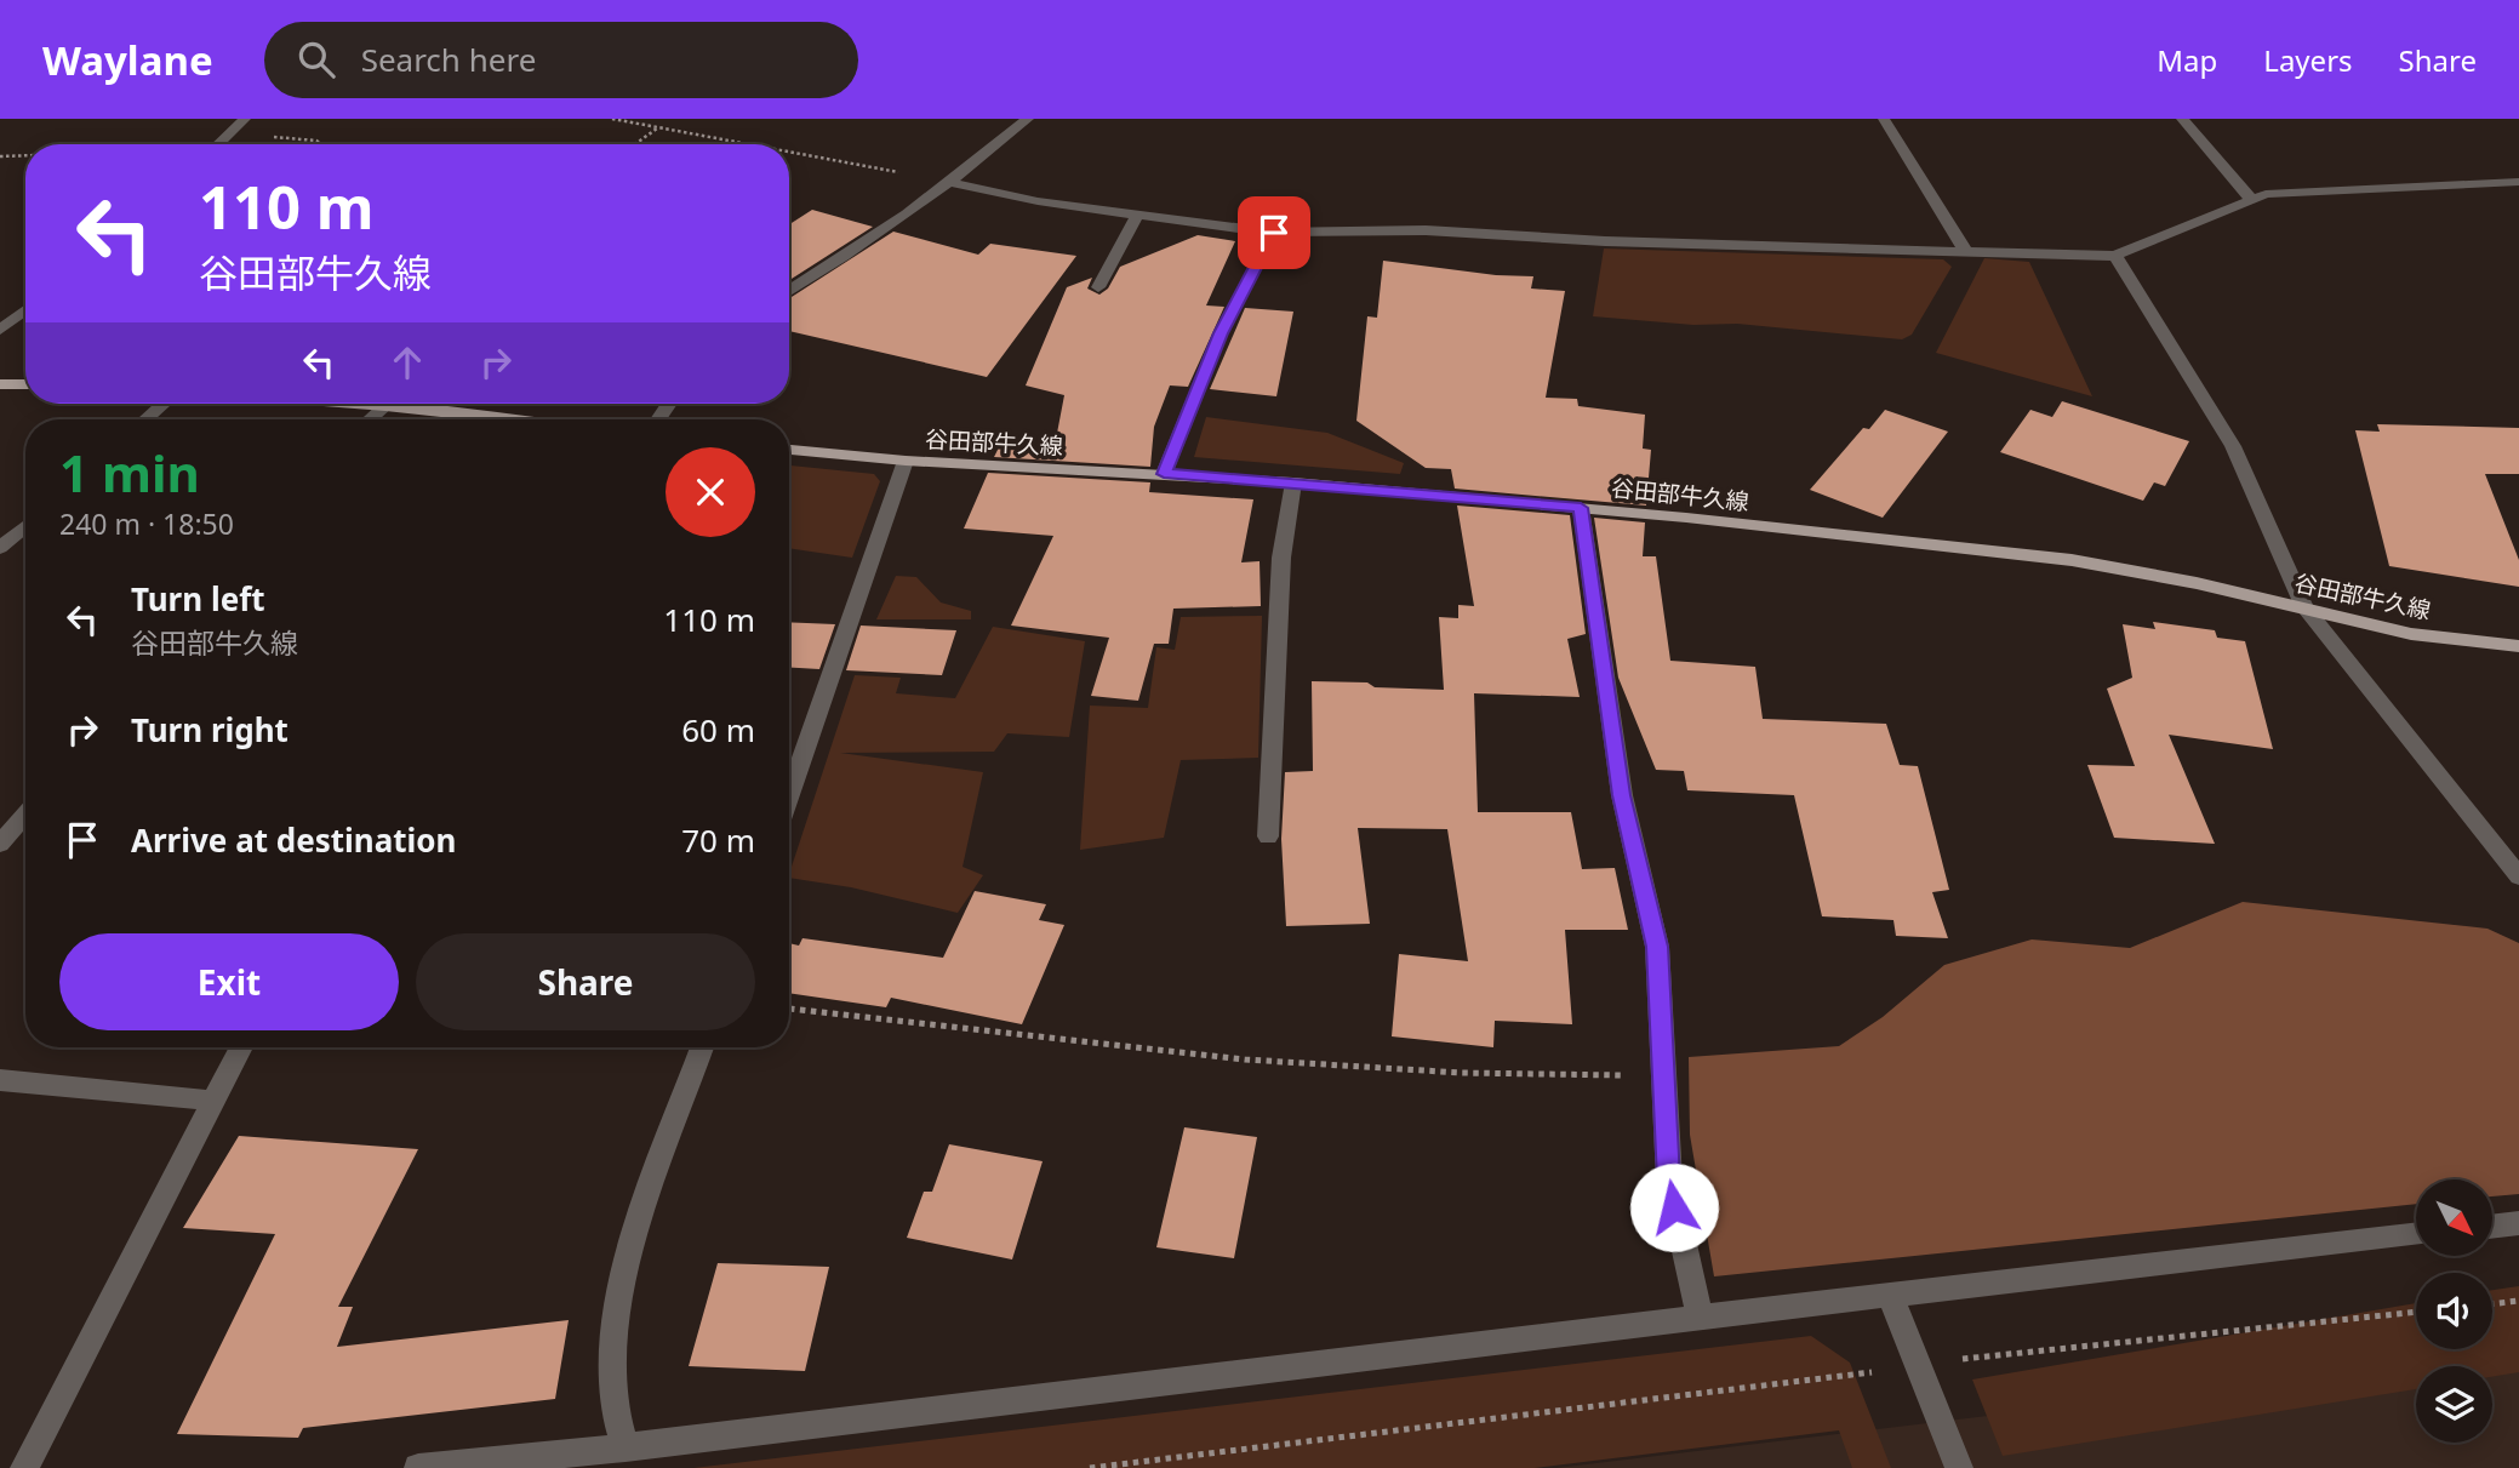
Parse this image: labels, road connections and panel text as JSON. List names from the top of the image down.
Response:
{
  "streets": {
    "main road": ["谷田部牛久線"]
  },
  "north": "bottom right",
  "page": {
    "header": "Waylane",
    "search": "Search here",
    "nav": ["Map", "Layers", "Share"],
    "turn": ["110 m", "谷田部牛久線"],
    "heading": ["1 min", "240 m · 18:50"],
    "list": [
      {
        "name": "Turn left",
        "note": "谷田部牛久線",
        "value": "110 m"
      },
      {
        "name": "Turn right",
        "value": "60 m"
      },
      {
        "name": "Arrive at destination",
        "value": "70 m"
      }
    ],
    "buttons": ["Exit", "Share"]
  }
}
